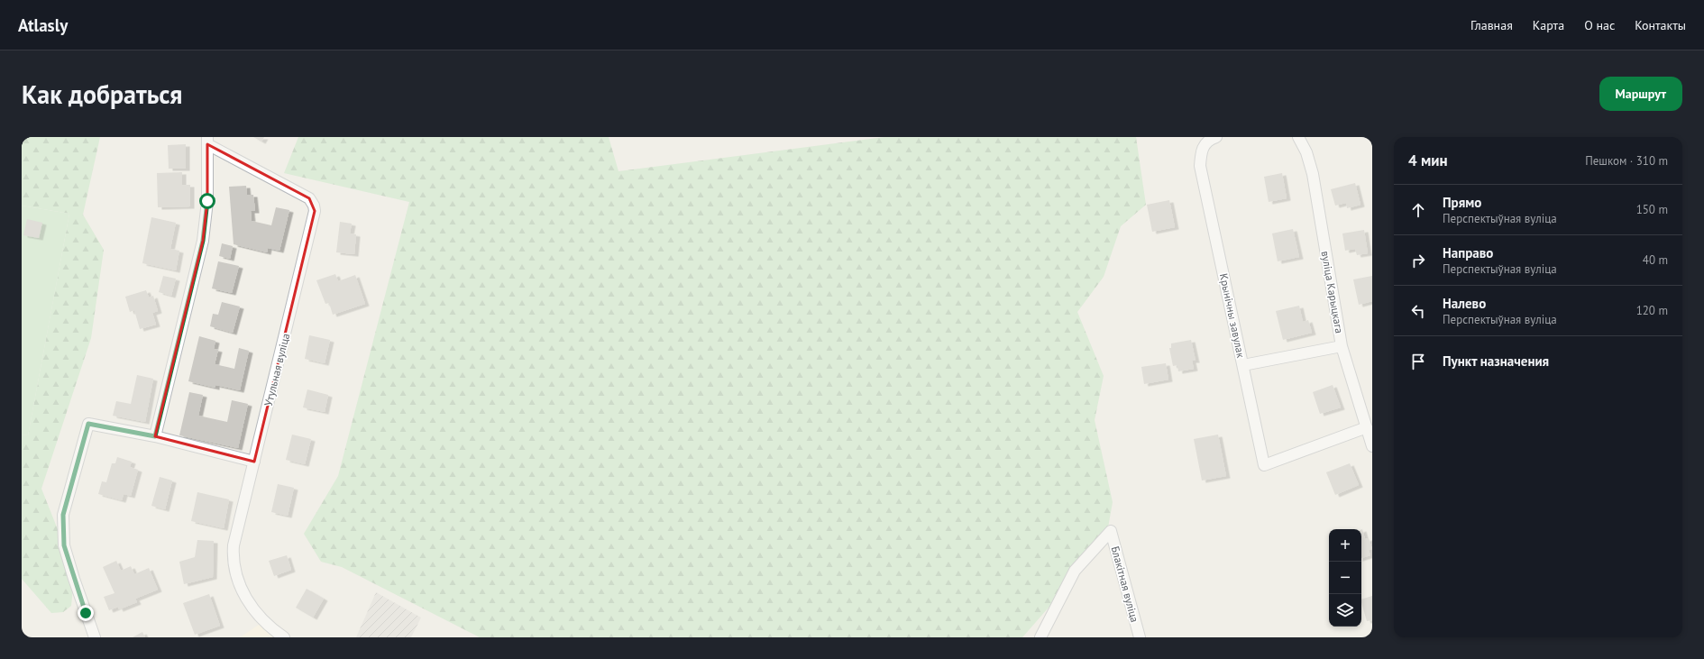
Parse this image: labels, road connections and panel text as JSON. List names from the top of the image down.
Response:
{
  "streets": {
    "street": [
      "вуліца Карыцкага",
      "Крынічны завулак",
      "Утульная вуліца",
      "Блакітная вуліца"
    ]
  },
  "crossings": [
    ["вуліца Карыцкага", "Крынічны завулак"]
  ],
  "page": {
    "header": "Atlasly",
    "nav": [
      "Главная",
      "Карта",
      "О нас",
      "Контакты"
    ],
    "buttons": "Маршрут",
    "title": "Как добраться",
    "heading": ["4 мин", "Пешком · 310 m"],
    "list": [
      ["Прямо", "Перспектыўная вуліца", "150 m"],
      ["Направо", "Перспектыўная вуліца", "40 m"],
      ["Налево", "Перспектыўная вуліца", "120 m"],
      "Пункт назначения"
    ],
    "map_buttons": ["+", "−"]
  }
}
